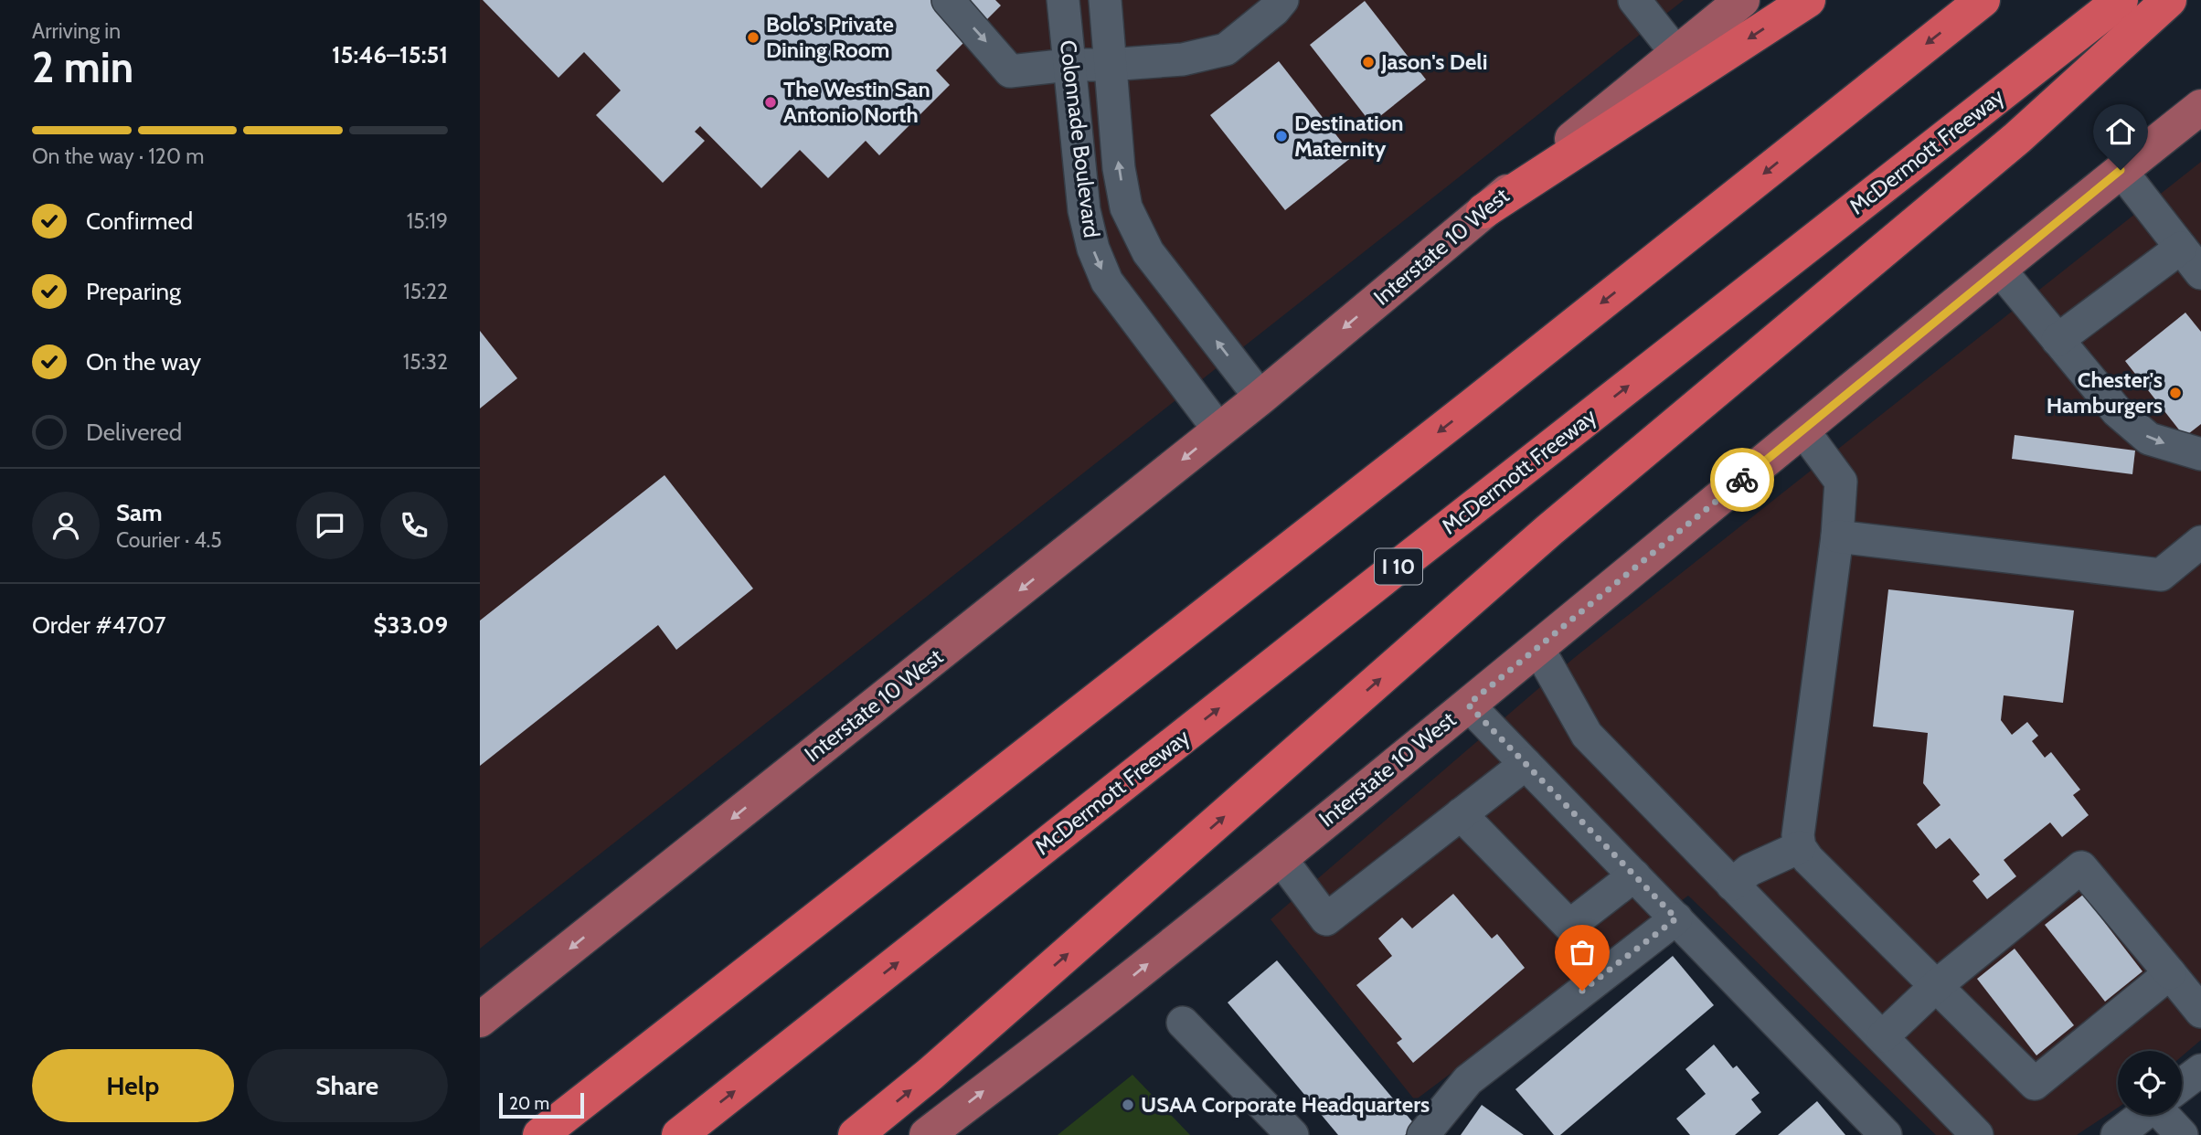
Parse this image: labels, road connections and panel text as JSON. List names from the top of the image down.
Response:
{
  "streets": {
    "highway": ["McDermott Freeway", "I 10"],
    "main road": ["Interstate 10 West"],
    "street": ["Colonnade Boulevard"]
  },
  "crossings": [
    ["Colonnade Boulevard", "Interstate 10 West"]
  ],
  "places": [
    "Bolo's Private Dining Room",
    "Jason's Deli",
    "The Westin San Antonio North",
    "Destination Maternity",
    "Chester's Hamburgers",
    "USAA Corporate Headquarters"
  ],
  "scale_bar": "20 m",
  "page": {
    "heading": ["2 min", "Arriving in", "15:46–15:51"],
    "panel": [
      "Sam",
      "Courier · 4.5",
      "Order #4707",
      "$33.09"
    ],
    "bar": "On the way · 120 m",
    "list": [
      ["Confirmed", "15:19"],
      ["Preparing", "15:22"],
      ["On the way", "15:32"],
      "Delivered"
    ],
    "buttons": ["Help", "Share"],
    "scale": "20 m"
  }
}
